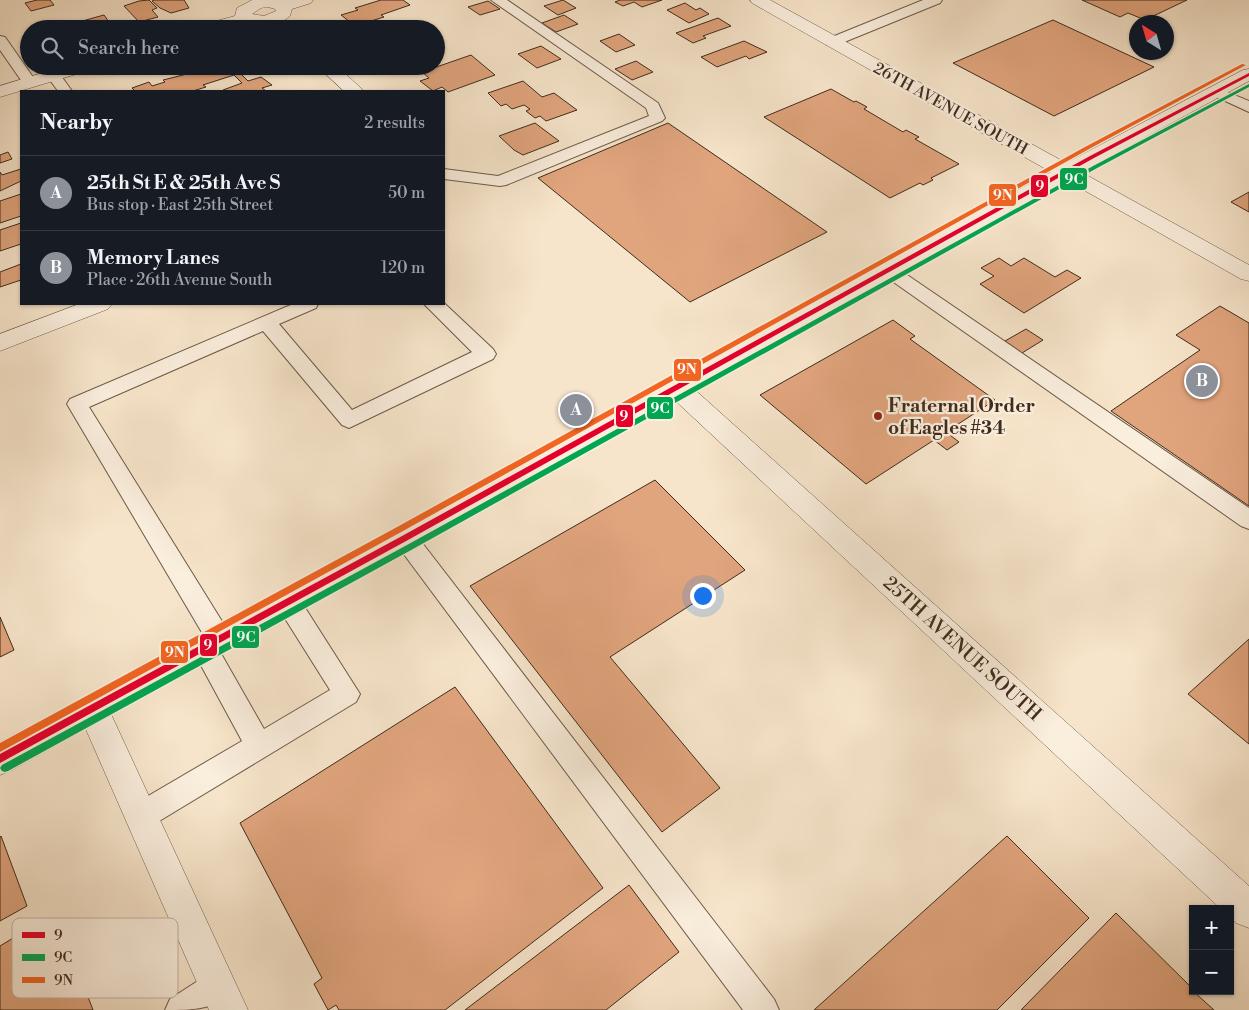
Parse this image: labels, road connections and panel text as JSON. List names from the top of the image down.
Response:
{
  "streets": {
    "street": ["26TH AVENUE SOUTH", "25TH AVENUE SOUTH"]
  },
  "places": ["Fraternal Order of Eagles #34"],
  "lines": ["transit line 9N", "transit line 9", "transit line 9C"],
  "legend": ["9", "9C", "9N"],
  "north": "top left",
  "page": {
    "search": "Search here",
    "heading": ["Nearby", "2 results"],
    "list": [
      {
        "mark": "A",
        "name": "25th St E & 25th Ave S",
        "note": "Bus stop · East 25th Street",
        "value": "50 m"
      },
      {
        "mark": "B",
        "name": "Memory Lanes",
        "note": "Place · 26th Avenue South",
        "value": "120 m"
      }
    ],
    "pins": ["B", "A"],
    "map_buttons": ["+", "−"]
  }
}
